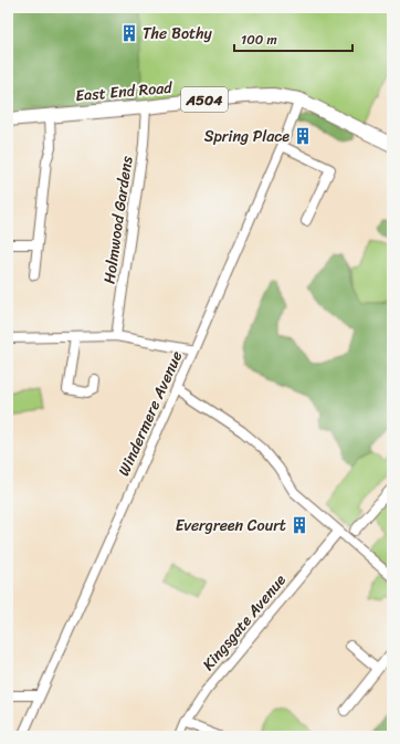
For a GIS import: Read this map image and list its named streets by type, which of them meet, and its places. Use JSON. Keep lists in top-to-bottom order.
{
  "streets": {
    "main road": ["East End Road", "A504"],
    "street": ["Holmwood Gardens", "Windermere Avenue", "Kingsgate Avenue"]
  },
  "crossings": [
    ["East End Road", "Holmwood Gardens"],
    ["East End Road", "Windermere Avenue"]
  ],
  "places": {
    "building": ["The Bothy", "Spring Place", "Evergreen Court"]
  },
  "scale_bar": "100 m"
}
